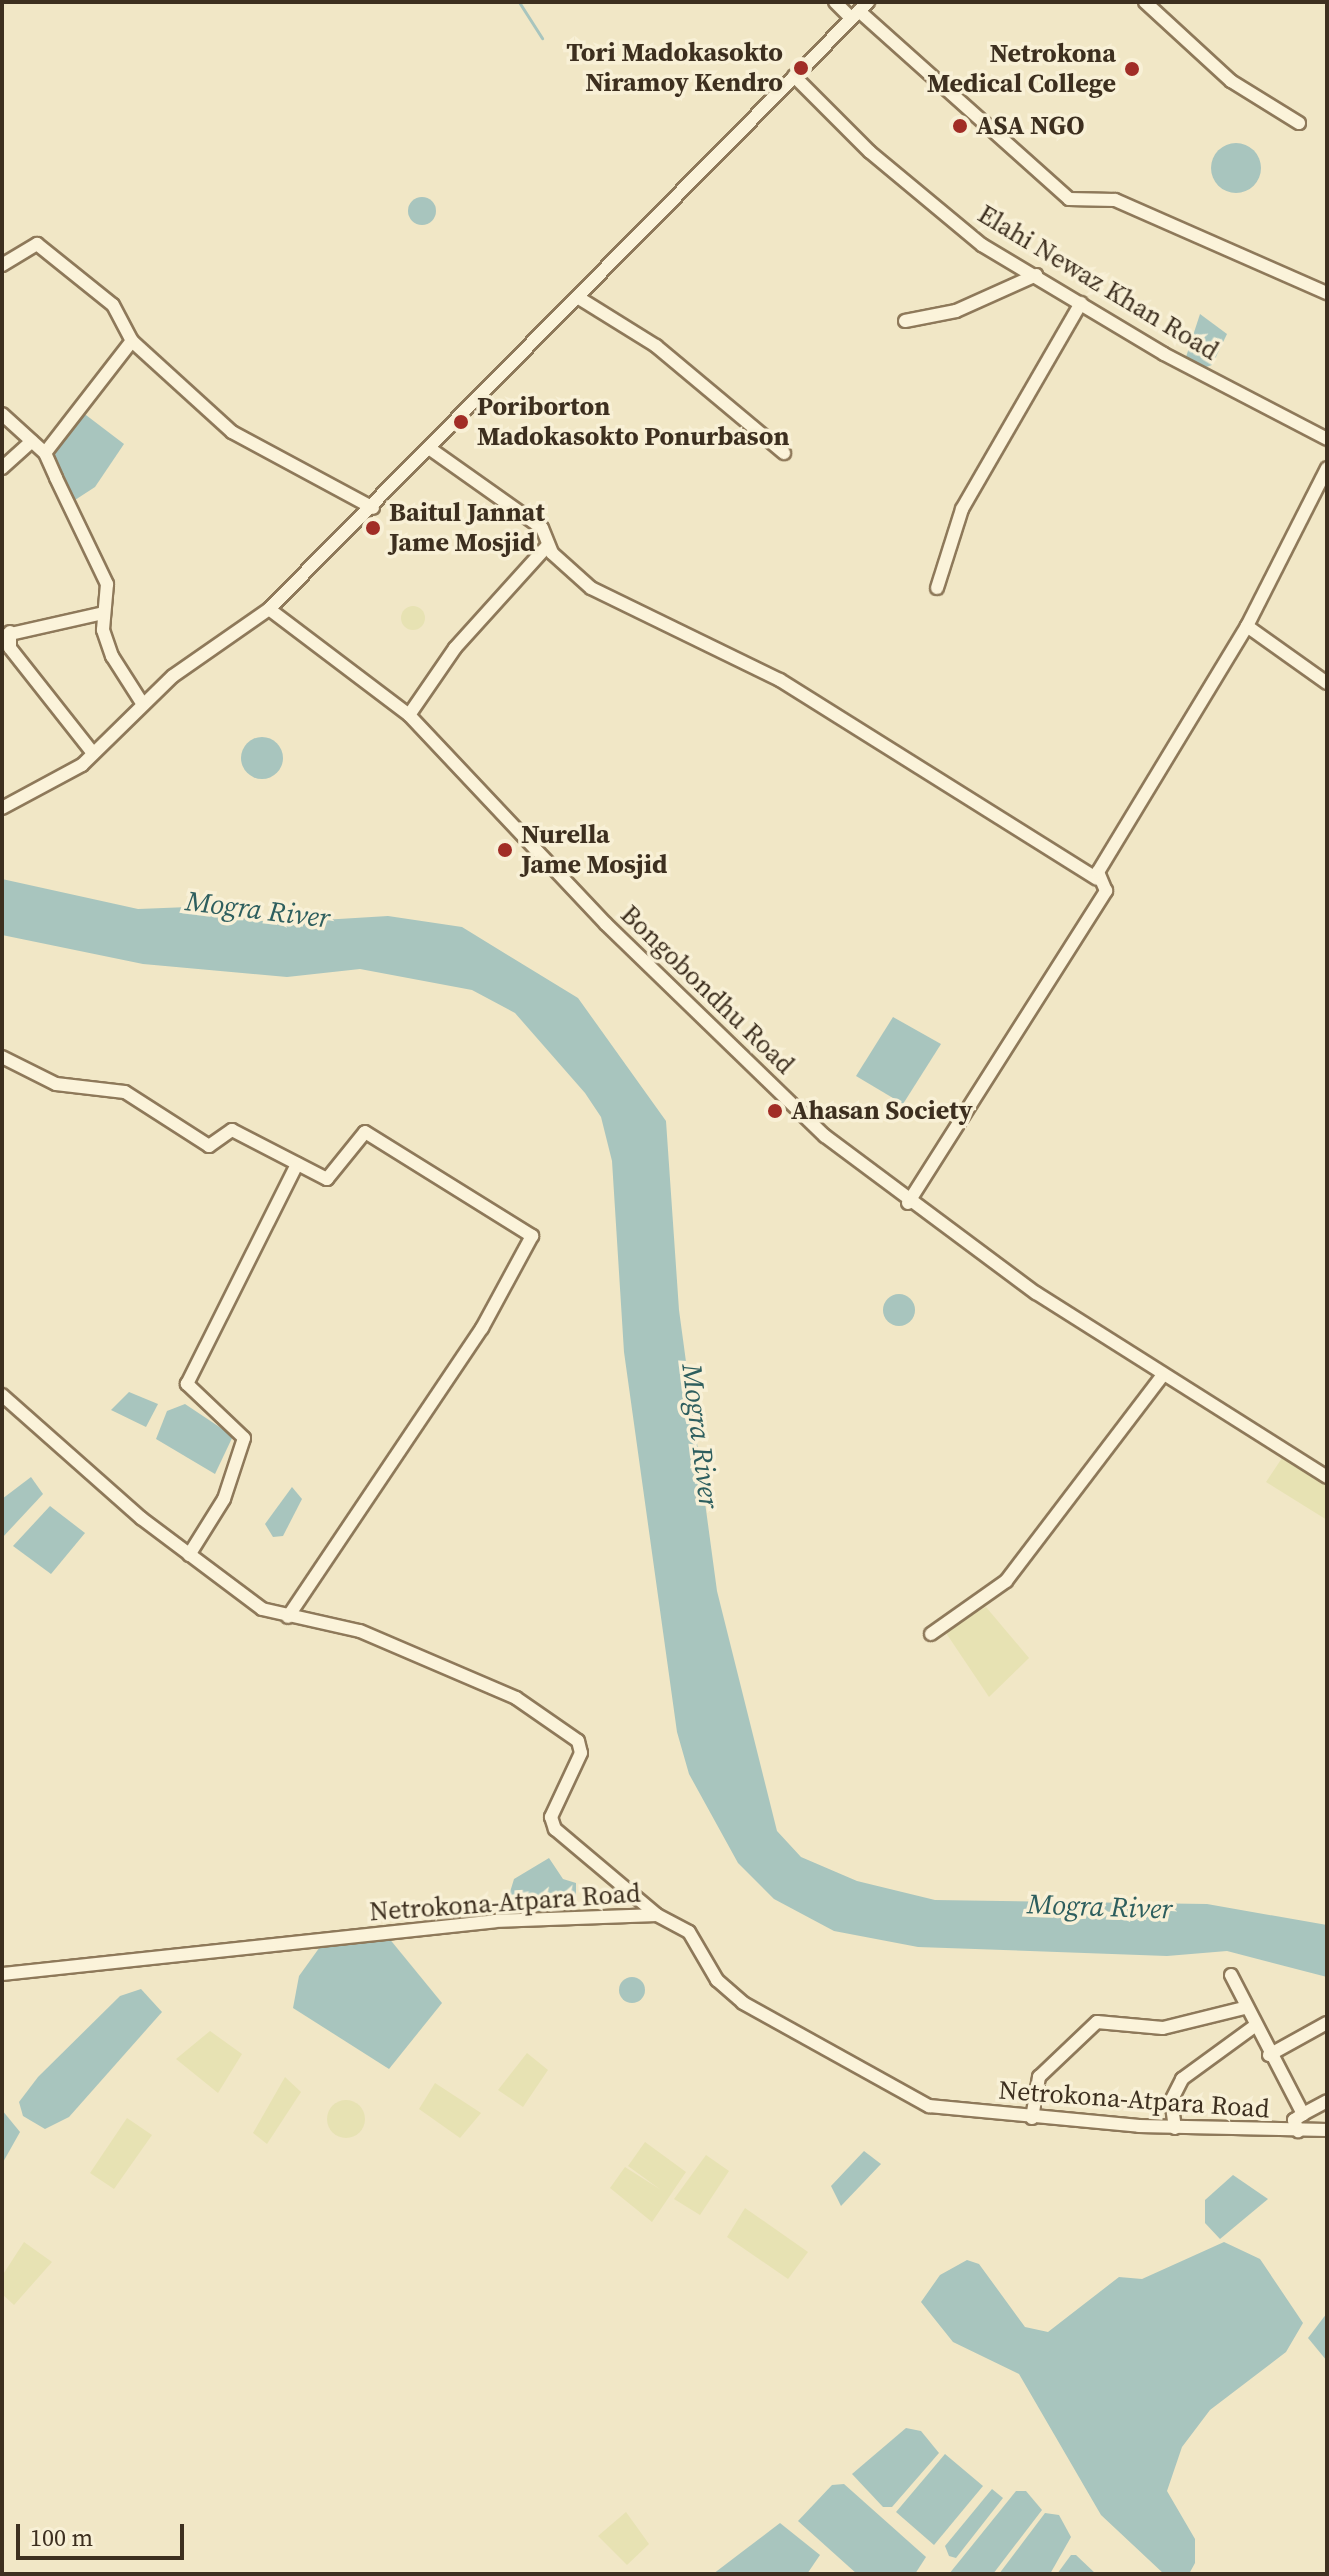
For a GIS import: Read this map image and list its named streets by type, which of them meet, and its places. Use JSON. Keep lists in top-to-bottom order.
{
  "streets": {
    "street": ["Elahi Newaz Khan Road", "Bongobondhu Road", "Netrokona-Atpara Road"]
  },
  "water": ["Mogra River"],
  "places": [
    "Tori Madokasokto Niramoy Kendro",
    "Netrokona Medical College",
    "ASA NGO",
    "Poriborton Madokasokto Ponurbason",
    "Baitul Jannat Jame Mosjid",
    "Nurella Jame Mosjid",
    "Ahasan Society"
  ],
  "scale_bar": "100 m"
}
